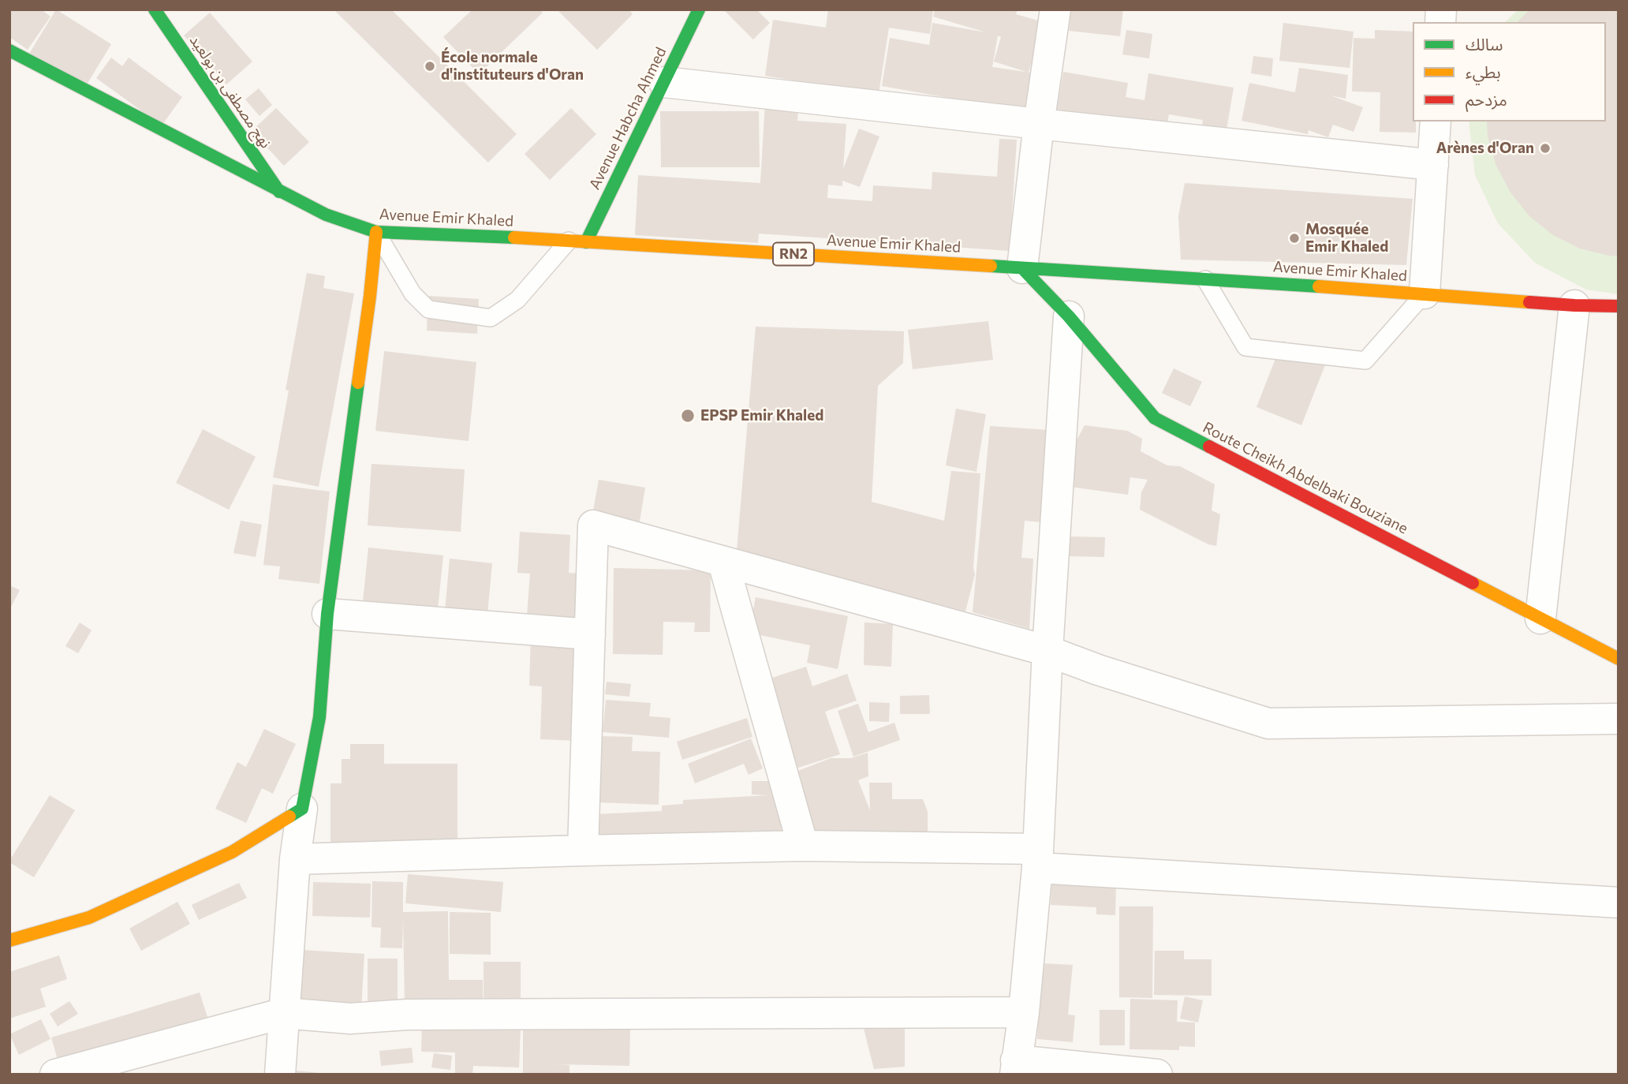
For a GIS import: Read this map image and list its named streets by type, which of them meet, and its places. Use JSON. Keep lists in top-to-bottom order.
{
  "streets": {
    "street": [
      "نهج مصطفى بن بولعيد",
      "Avenue Habcha Ahmed",
      "Avenue Emir Khaled",
      "RN2",
      "Route Cheikh Abdelbaki Bouziane"
    ]
  },
  "crossings": [
    ["نهج مصطفى بن بولعيد", "Avenue Emir Khaled"],
    ["Avenue Habcha Ahmed", "Avenue Emir Khaled"],
    ["Avenue Emir Khaled", "Route Cheikh Abdelbaki Bouziane"]
  ],
  "places": [
    "École normale d'instituteurs d'Oran",
    "Arènes d'Oran",
    "Mosquée Emir Khaled",
    "EPSP Emir Khaled"
  ],
  "legend": ["سالك", "بطيء", "مزدحم"]
}
